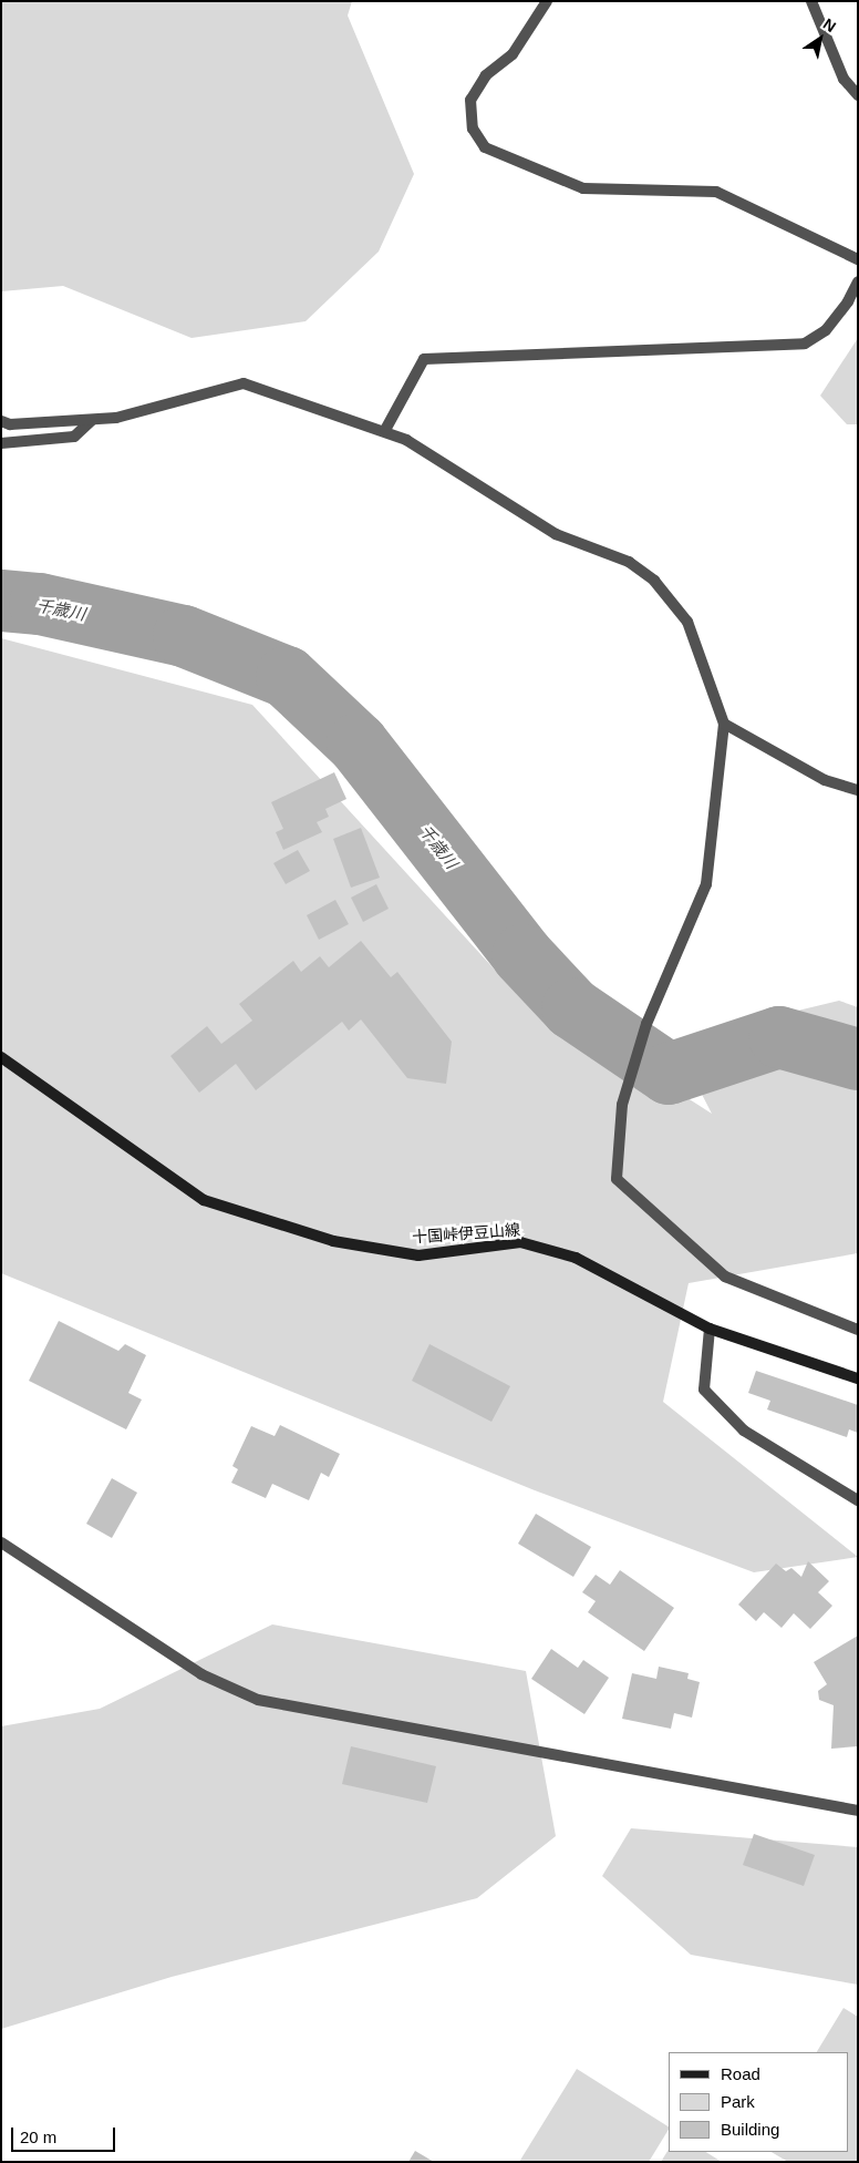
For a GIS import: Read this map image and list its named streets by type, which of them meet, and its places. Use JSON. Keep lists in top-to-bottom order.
{
  "streets": {
    "main road": ["十国峠伊豆山線"]
  },
  "water": ["千歳川"],
  "legend": ["Road", "Park", "Building"],
  "scale_bar": "20 m",
  "north": "top right"
}
